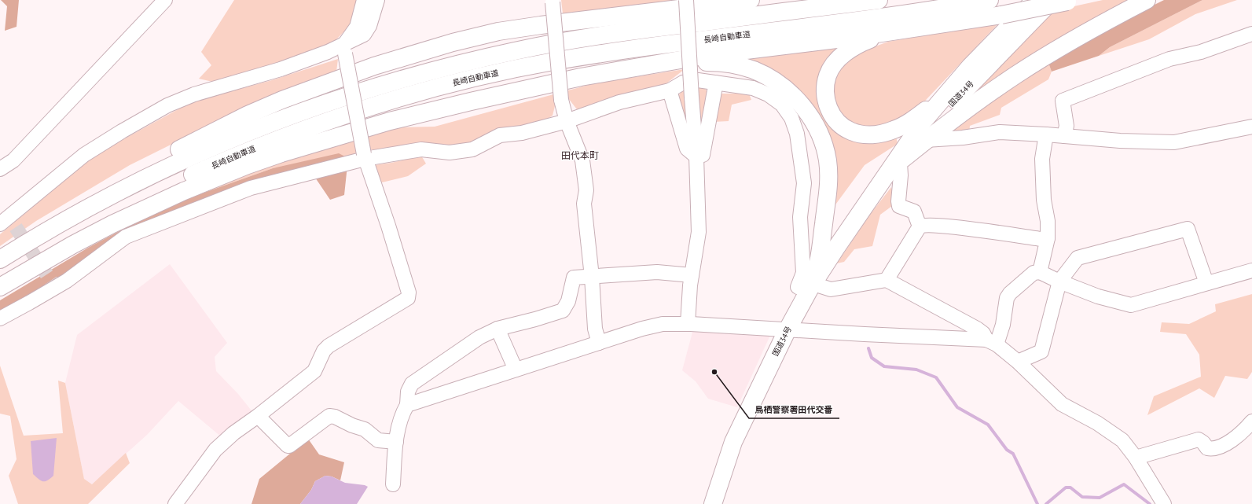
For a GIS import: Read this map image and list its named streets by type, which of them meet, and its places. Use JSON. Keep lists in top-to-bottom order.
{
  "streets": {
    "highway": ["長崎自動車道", "国道34号"]
  },
  "districts": ["田代本町"],
  "places": ["鳥栖警察署田代交番"]
}
